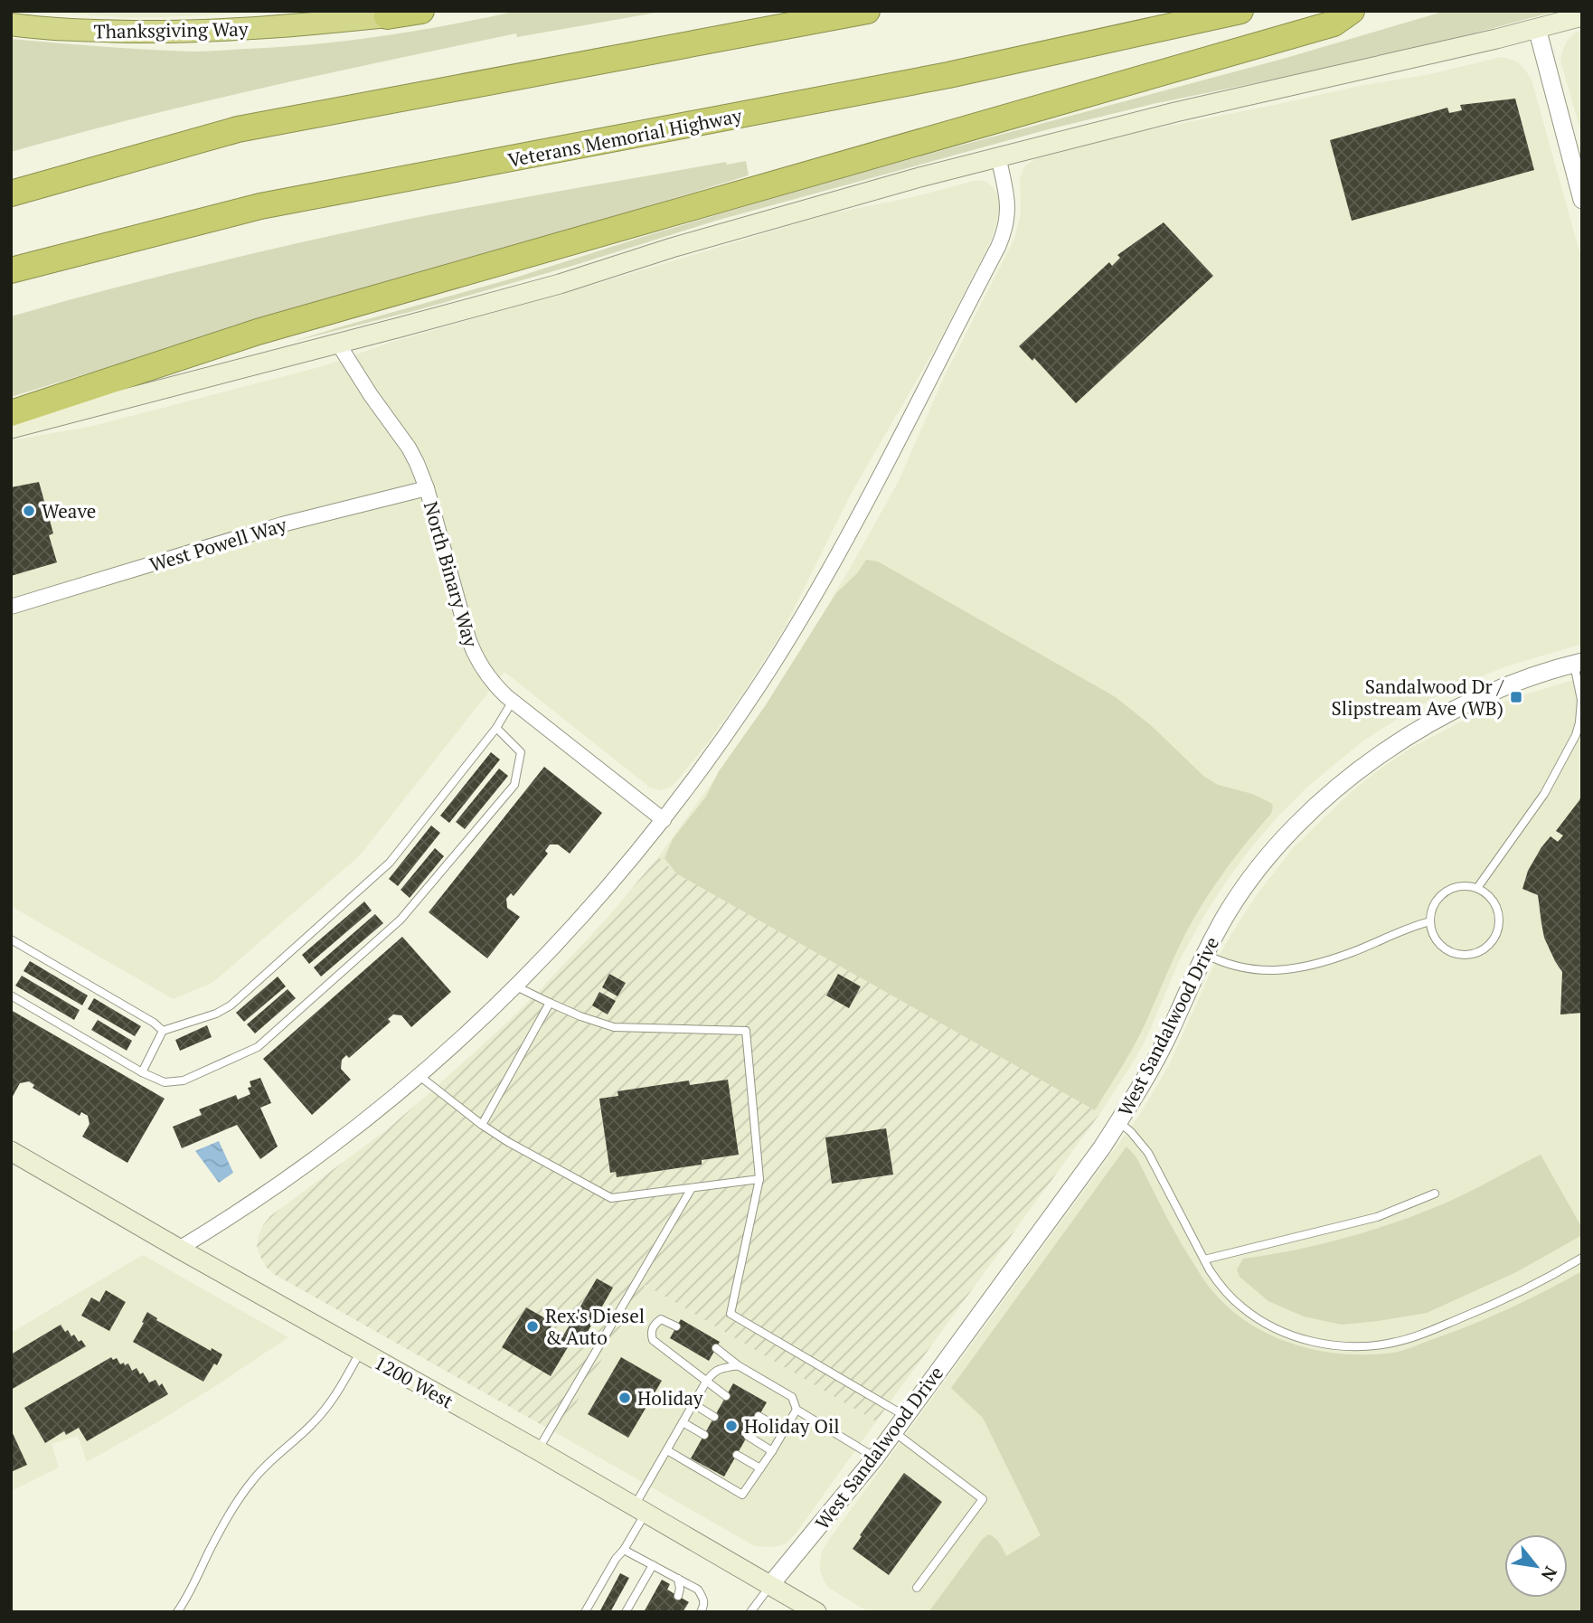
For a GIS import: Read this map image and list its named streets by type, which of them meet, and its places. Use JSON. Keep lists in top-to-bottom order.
{
  "streets": {
    "highway": ["Thanksgiving Way", "Veterans Memorial Highway"],
    "main road": ["1200 West"],
    "street": ["West Powell Way", "North Binary Way", "West Sandalwood Drive"]
  },
  "crossings": [
    ["West Powell Way", "North Binary Way"],
    ["West Sandalwood Drive", "1200 West"]
  ],
  "places": {
    "other": [
      "Weave",
      "Rex's Diesel & Auto",
      "Holiday",
      "Holiday Oil"
    ],
    "transit": ["Sandalwood Dr / Slipstream Ave (WB)"]
  },
  "north": "bottom right"
}
